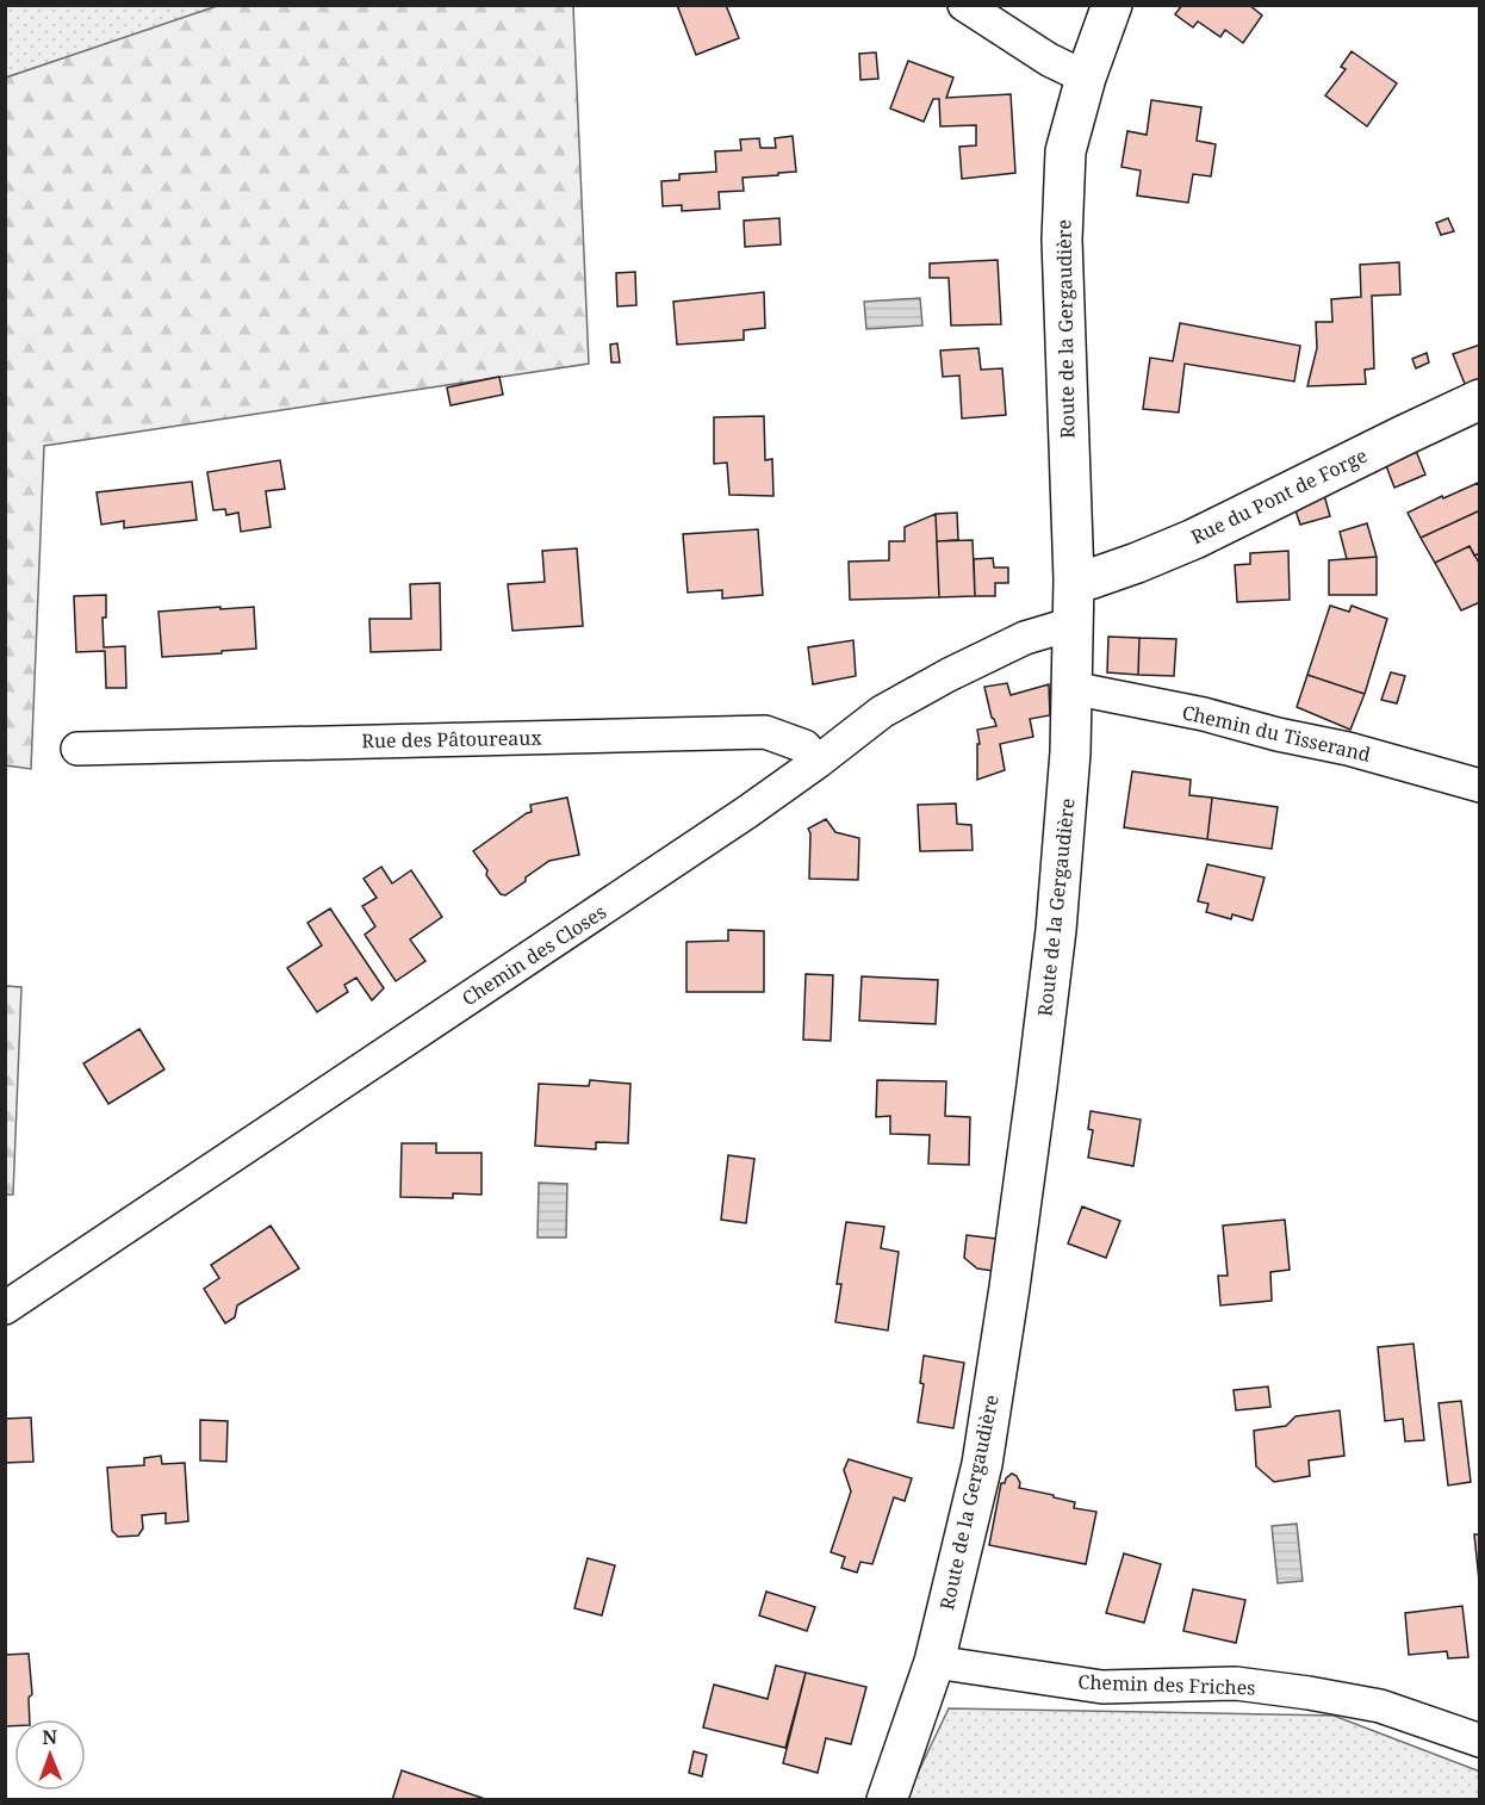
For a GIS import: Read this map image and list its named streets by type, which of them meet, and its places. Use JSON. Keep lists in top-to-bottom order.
{
  "streets": {
    "street": [
      "Route de la Gergaudière",
      "Rue du Pont de Forge",
      "Chemin du Tisserand",
      "Rue des Pâtoureaux",
      "Chemin des Closes",
      "Chemin des Friches"
    ]
  },
  "crossings": [
    ["Route de la Gergaudière", "Rue du Pont de Forge"],
    ["Route de la Gergaudière", "Chemin du Tisserand"],
    ["Route de la Gergaudière", "Chemin des Closes"],
    ["Route de la Gergaudière", "Chemin des Friches"],
    ["Rue des Pâtoureaux", "Chemin des Closes"]
  ],
  "north": "top"
}
